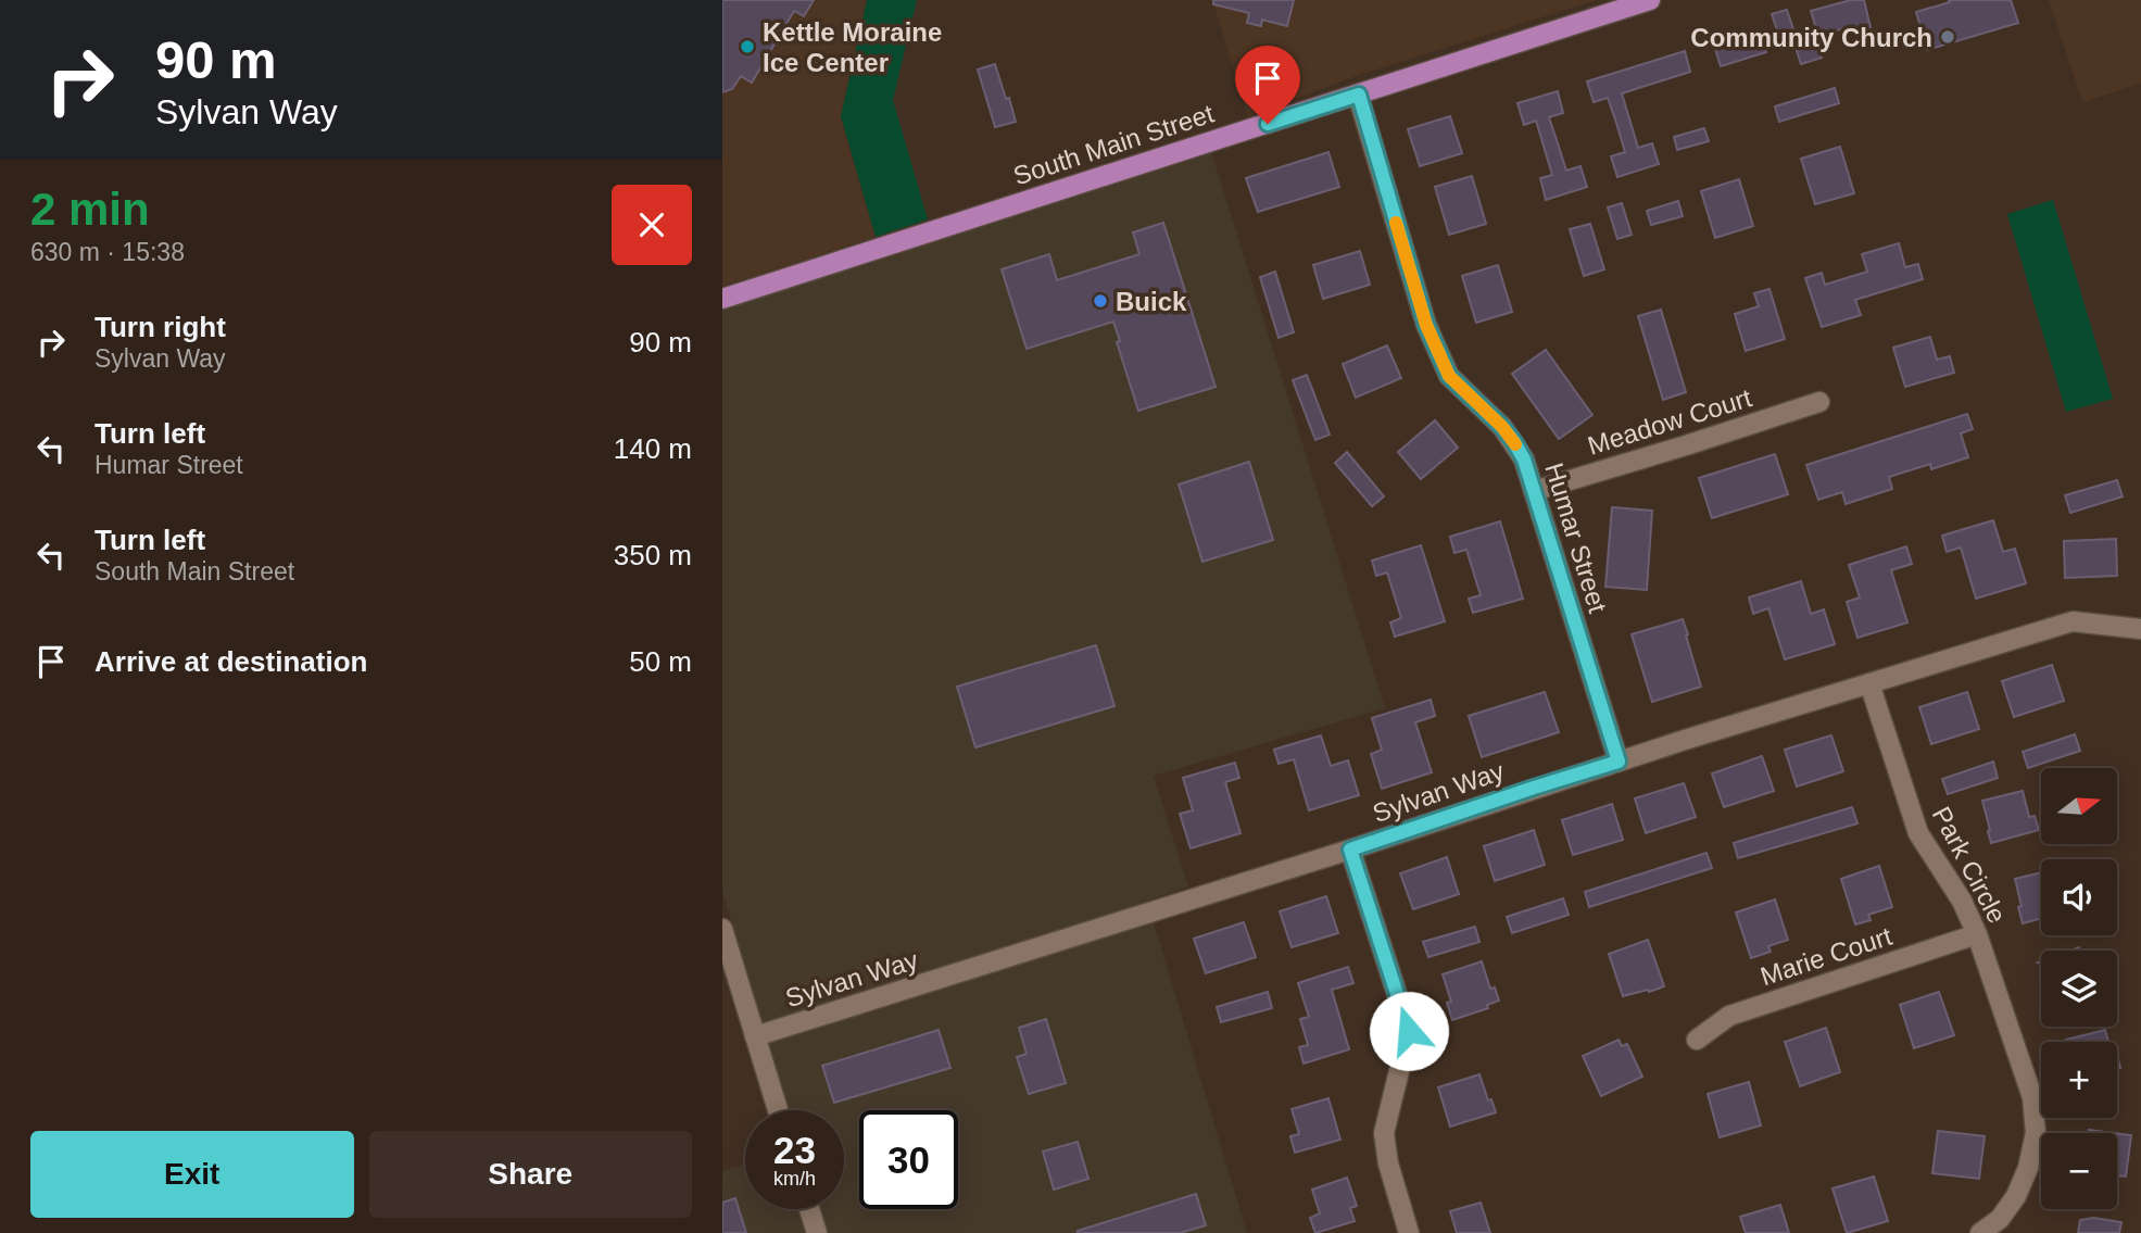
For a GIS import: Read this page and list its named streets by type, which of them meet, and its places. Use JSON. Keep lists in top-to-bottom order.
{
  "streets": {
    "main road": ["South Main Street"],
    "street": [
      "Meadow Court",
      "Humar Street",
      "Sylvan Way",
      "Park Circle",
      "Marie Court"
    ]
  },
  "crossings": [
    ["South Main Street", "Humar Street"],
    ["Meadow Court", "Humar Street"],
    ["Humar Street", "Sylvan Way"],
    ["Sylvan Way", "Park Circle"],
    ["Park Circle", "Marie Court"]
  ],
  "places": ["Community Church", "Kettle Moraine Ice Center", "Buick"],
  "north": "right",
  "page": {
    "turn": ["90 m", "Sylvan Way"],
    "heading": ["2 min", "630 m · 15:38"],
    "list": [
      {
        "name": "Turn right",
        "note": "Sylvan Way",
        "value": "90 m"
      },
      {
        "name": "Turn left",
        "note": "Humar Street",
        "value": "140 m"
      },
      {
        "name": "Turn left",
        "note": "South Main Street",
        "value": "350 m"
      },
      {
        "name": "Arrive at destination",
        "value": "50 m"
      }
    ],
    "map_buttons": ["+", "−"],
    "speed": "23 km/h",
    "limit": "30",
    "buttons": ["Exit", "Share"]
  }
}
